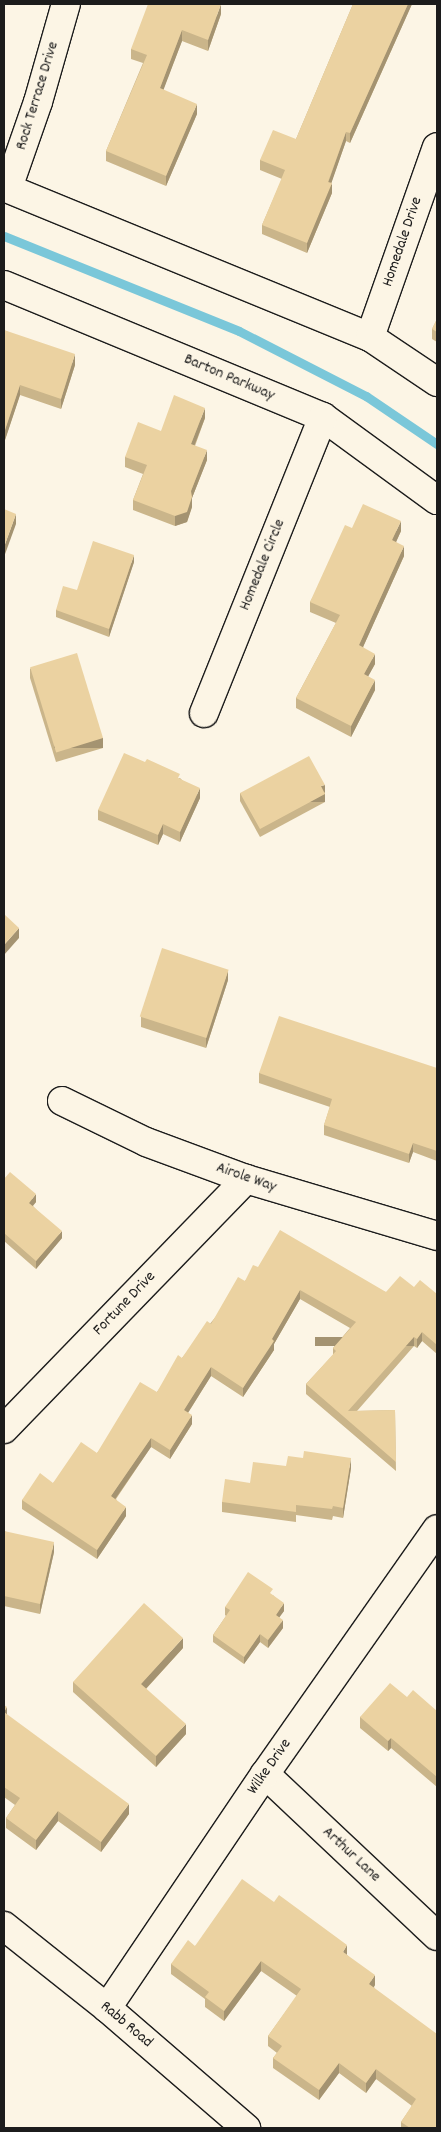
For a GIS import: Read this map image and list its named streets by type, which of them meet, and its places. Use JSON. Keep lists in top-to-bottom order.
{
  "streets": {
    "street": [
      "Rock Terrace Drive",
      "Homedale Drive",
      "Barton Parkway",
      "Homedale Circle",
      "Airole Way",
      "Fortune Drive",
      "Wilke Drive",
      "Arthur Lane",
      "Rabb Road"
    ]
  },
  "crossings": [
    ["Barton Parkway", "Homedale Circle"],
    ["Airole Way", "Fortune Drive"],
    ["Wilke Drive", "Arthur Lane"],
    ["Wilke Drive", "Rabb Road"]
  ]
}
